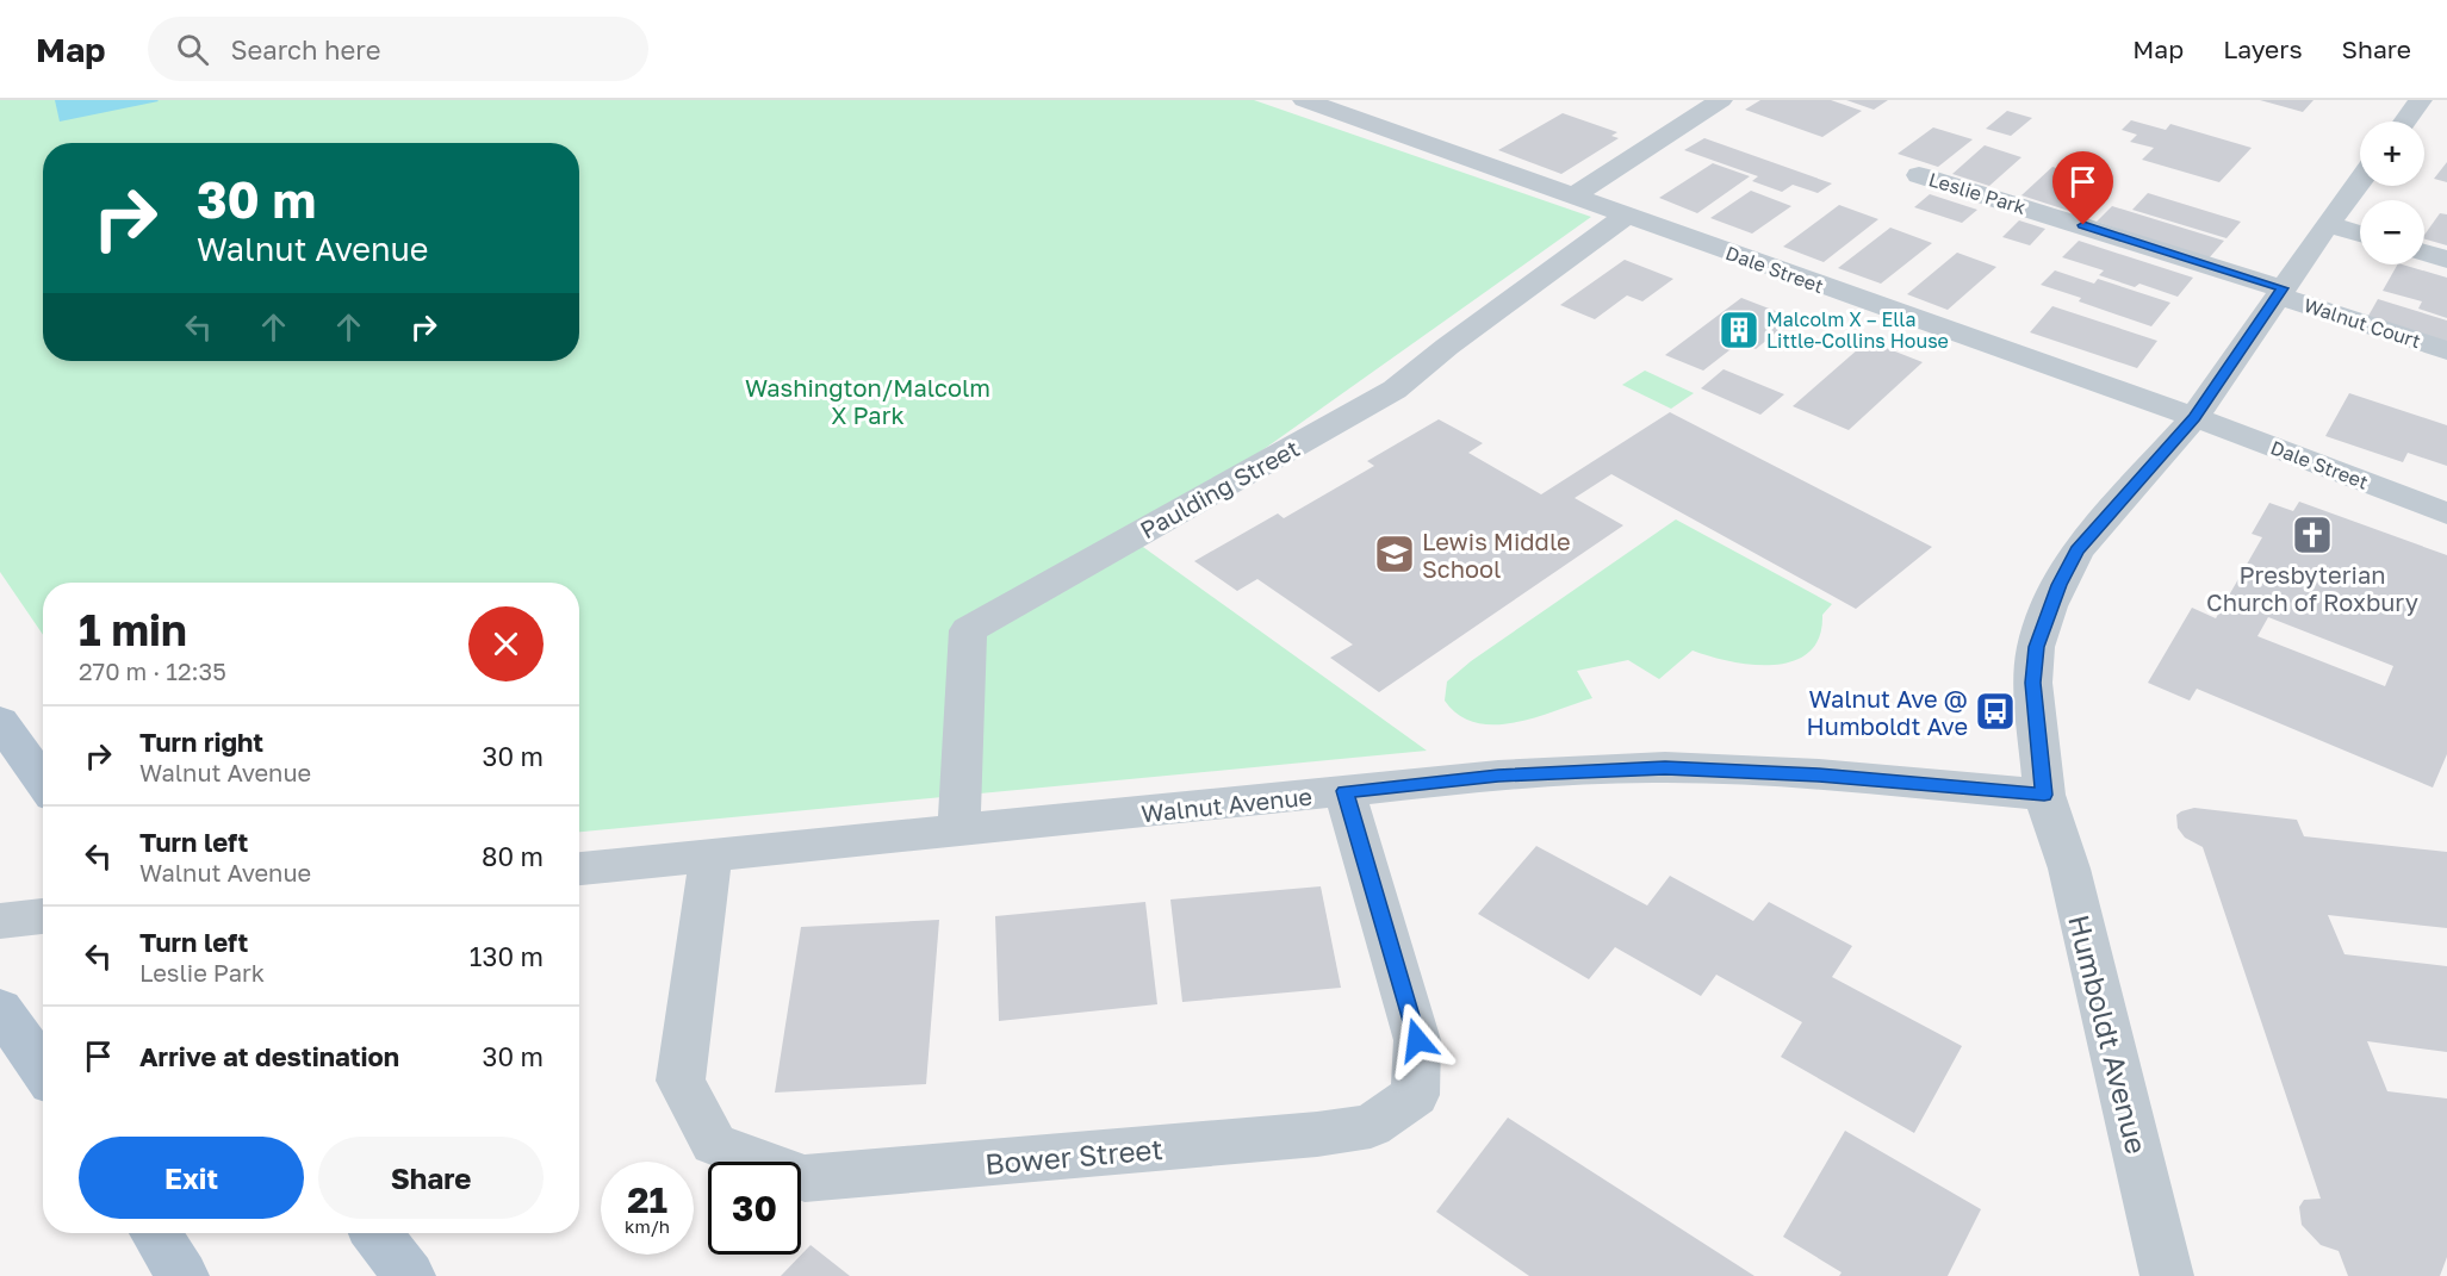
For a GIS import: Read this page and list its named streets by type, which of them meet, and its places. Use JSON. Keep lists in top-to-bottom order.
{
  "streets": {
    "street": [
      "Leslie Park",
      "Dale Street",
      "Walnut Court",
      "Paulding Street",
      "Walnut Avenue",
      "Humboldt Avenue",
      "Bower Street"
    ]
  },
  "crossings": [
    ["Leslie Park", "Walnut Court"],
    ["Dale Street", "Paulding Street"],
    ["Paulding Street", "Walnut Avenue"],
    ["Walnut Avenue", "Humboldt Avenue"],
    ["Walnut Avenue", "Bower Street"]
  ],
  "parks": ["Washington/Malcolm X Park"],
  "places": {
    "building": ["Malcolm X – Ella Little-Collins House"],
    "church": ["Presbyterian Church of Roxbury"],
    "school or university": ["Lewis Middle School"],
    "bus stop": ["Walnut Ave @ Humboldt Ave"]
  },
  "page": {
    "header": "Map",
    "search": "Search here",
    "nav": ["Map", "Layers", "Share"],
    "map_buttons": ["+", "−"],
    "turn": ["30 m", "Walnut Avenue"],
    "heading": ["1 min", "270 m · 12:35"],
    "list": [
      {
        "name": "Turn right",
        "note": "Walnut Avenue",
        "value": "30 m"
      },
      {
        "name": "Turn left",
        "note": "Walnut Avenue",
        "value": "80 m"
      },
      {
        "name": "Turn left",
        "note": "Leslie Park",
        "value": "130 m"
      },
      {
        "name": "Arrive at destination",
        "value": "30 m"
      }
    ],
    "buttons": ["Exit", "Share"],
    "speed": "21 km/h",
    "limit": "30"
  }
}
